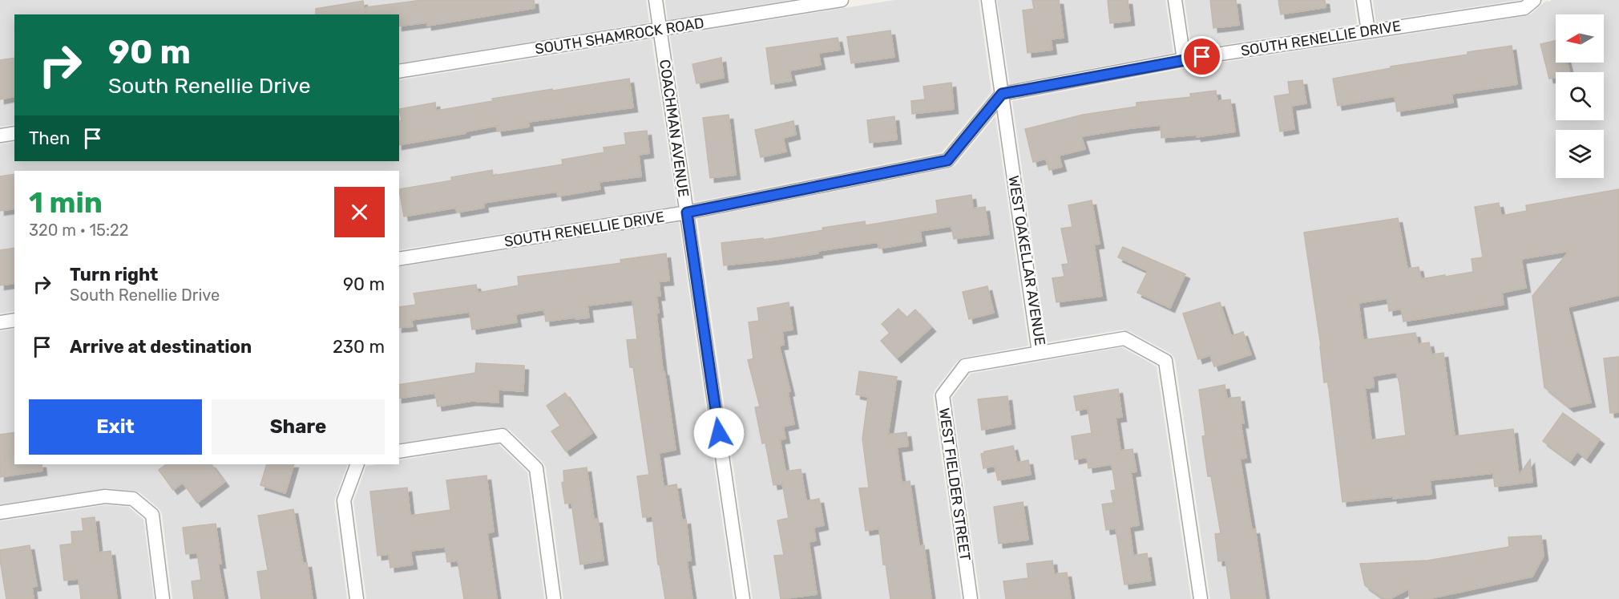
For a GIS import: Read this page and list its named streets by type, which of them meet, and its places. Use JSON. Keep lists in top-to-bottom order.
{
  "streets": {
    "street": [
      "SOUTH SHAMROCK ROAD",
      "SOUTH RENELLIE DRIVE",
      "COACHMAN AVENUE",
      "WEST OAKELLAR AVENUE",
      "WEST FIELDER STREET"
    ]
  },
  "crossings": [
    ["SOUTH SHAMROCK ROAD", "COACHMAN AVENUE"],
    ["SOUTH RENELLIE DRIVE", "COACHMAN AVENUE"],
    ["SOUTH RENELLIE DRIVE", "WEST OAKELLAR AVENUE"],
    ["WEST OAKELLAR AVENUE", "WEST FIELDER STREET"]
  ],
  "north": "left",
  "page": {
    "turn": ["90 m", "South Renellie Drive"],
    "then": "Then",
    "heading": ["1 min", "320 m · 15:22"],
    "list": [
      {
        "name": "Turn right",
        "note": "South Renellie Drive",
        "value": "90 m"
      },
      {
        "name": "Arrive at destination",
        "value": "230 m"
      }
    ],
    "buttons": ["Exit", "Share"]
  }
}
